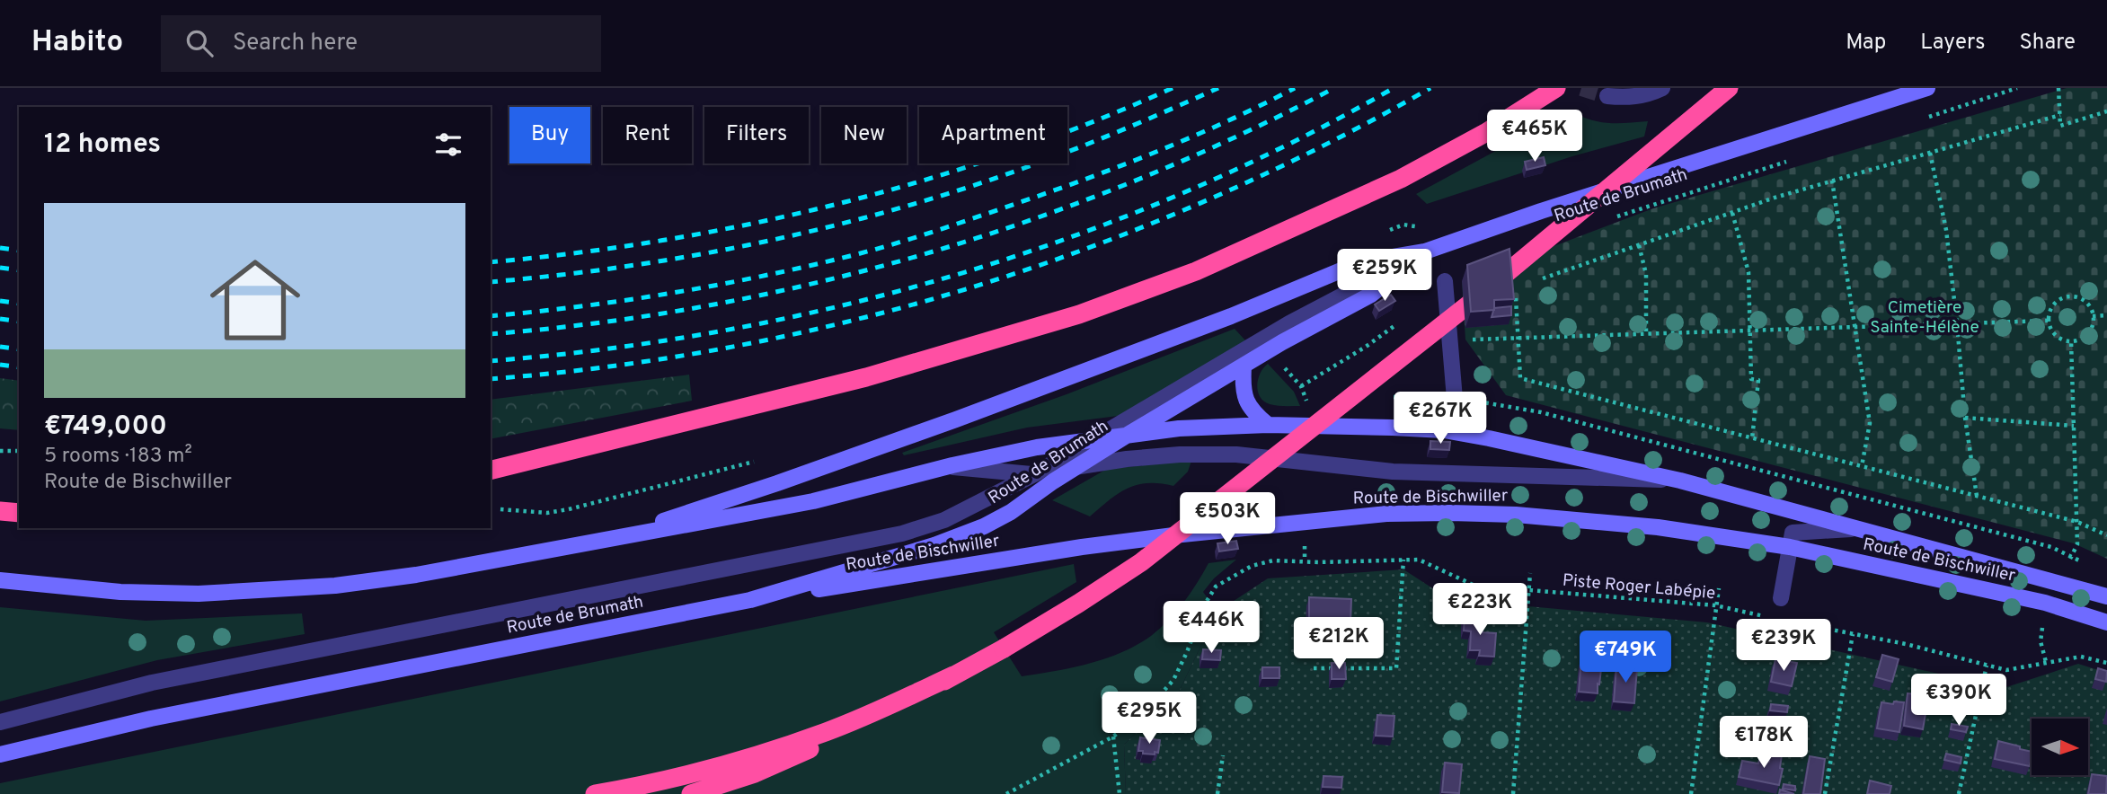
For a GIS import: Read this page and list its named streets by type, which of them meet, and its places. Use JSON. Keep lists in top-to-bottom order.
{
  "streets": {
    "main road": ["Route de Brumath", "Route de Bischwiller"],
    "path": ["Piste Roger Labépie"]
  },
  "crossings": [
    ["Route de Brumath", "Route de Bischwiller"]
  ],
  "parks": ["Cimetière Sainte-Hélène"],
  "north": "right",
  "page": {
    "header": "Habito",
    "search": "Search here",
    "nav": ["Map", "Layers", "Share"],
    "chip": [
      "Buy",
      "Rent",
      "Filters",
      "New",
      "Apartment"
    ],
    "heading": "12 homes",
    "price": [
      "€465K",
      "€259K",
      "€267K",
      "€503K",
      "€223K",
      "€446K",
      "€212K",
      "€239K",
      "€749K",
      "€390K",
      "€295K",
      "€178K"
    ],
    "list": [
      {
        "name": "€749,000",
        "note": "5 rooms · 183 m² · Route de Bischwiller"
      }
    ]
  }
}
